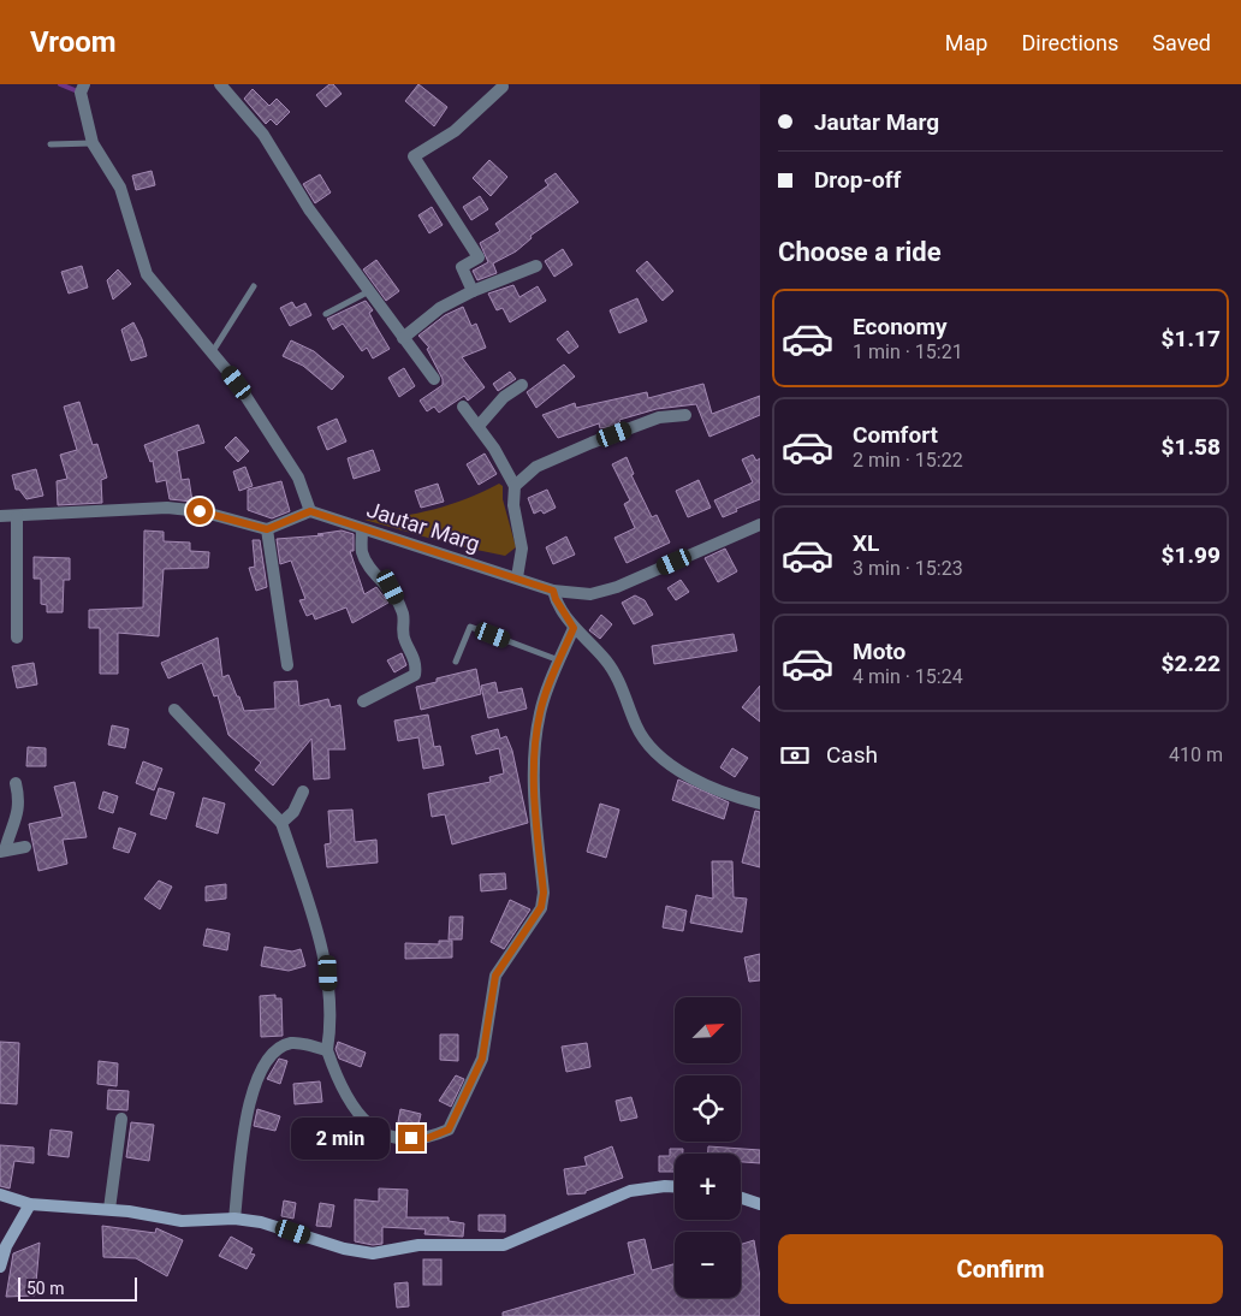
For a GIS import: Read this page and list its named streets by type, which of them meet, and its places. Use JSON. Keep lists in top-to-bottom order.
{
  "streets": {
    "street": ["Jautar Marg"]
  },
  "scale_bar": "50 m",
  "north": "top right",
  "page": {
    "header": "Vroom",
    "nav": ["Map", "Directions", "Saved"],
    "banner": ["Jautar Marg", "Drop-off"],
    "heading": "Choose a ride",
    "list": [
      {
        "name": "Economy",
        "note": "1 min · 15:21",
        "value": "$1.17"
      },
      {
        "name": "Comfort",
        "note": "2 min · 15:22",
        "value": "$1.58"
      },
      {
        "name": "XL",
        "note": "3 min · 15:23",
        "value": "$1.99"
      },
      {
        "name": "Moto",
        "note": "4 min · 15:24",
        "value": "$2.22"
      }
    ],
    "pay": ["Cash", "410 m"],
    "map_buttons": ["+", "−"],
    "bubble": "2 min",
    "buttons": "Confirm",
    "scale": "50 m"
  }
}
